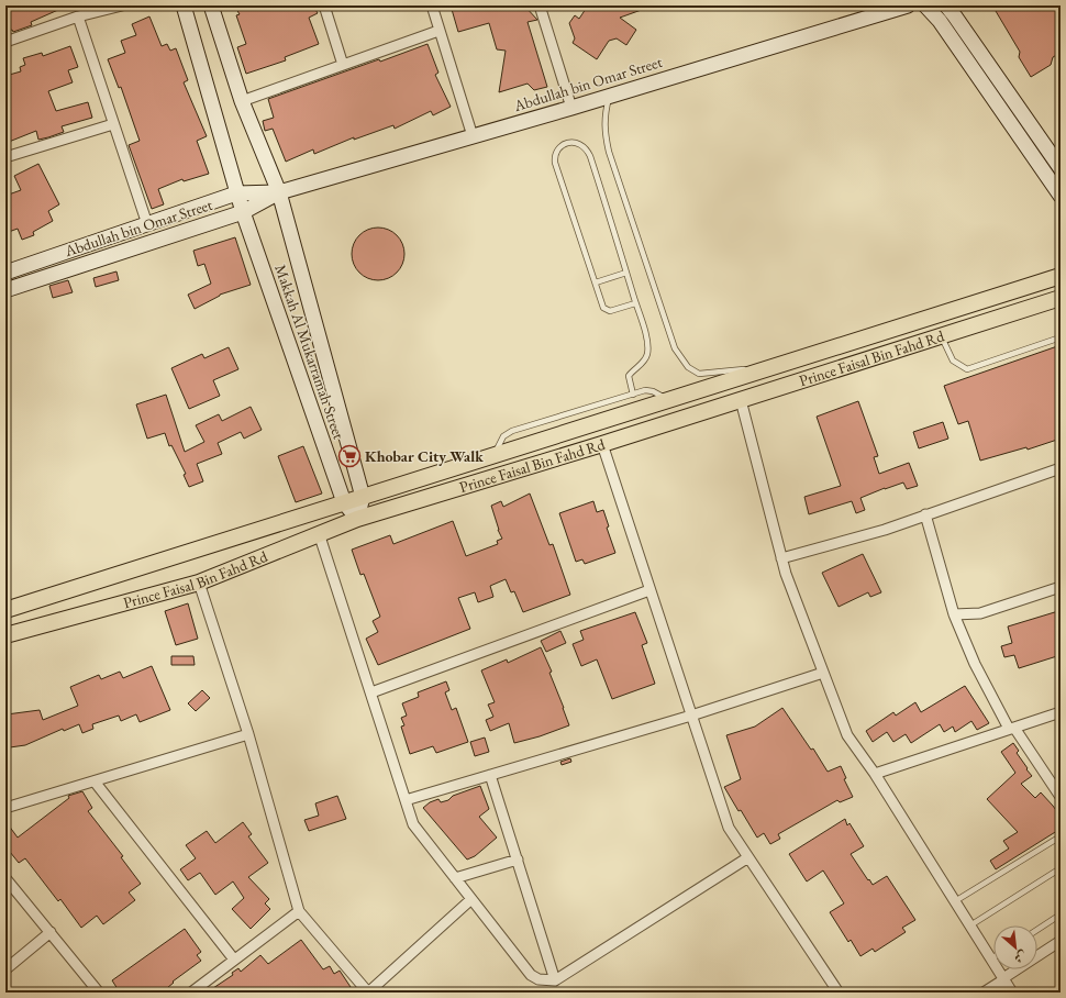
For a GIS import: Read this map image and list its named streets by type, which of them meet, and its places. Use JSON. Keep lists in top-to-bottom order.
{
  "streets": {
    "main road": ["Prince Faisal Bin Fahd Rd"],
    "street": ["Abdullah bin Omar Street", "Makkah Al Mukarramah Street"]
  },
  "crossings": [
    ["Abdullah bin Omar Street", "Makkah Al Mukarramah Street"],
    ["Makkah Al Mukarramah Street", "Prince Faisal Bin Fahd Rd"]
  ],
  "places": {
    "supermarket": ["Khobar City Walk"]
  },
  "north": "bottom right"
}
